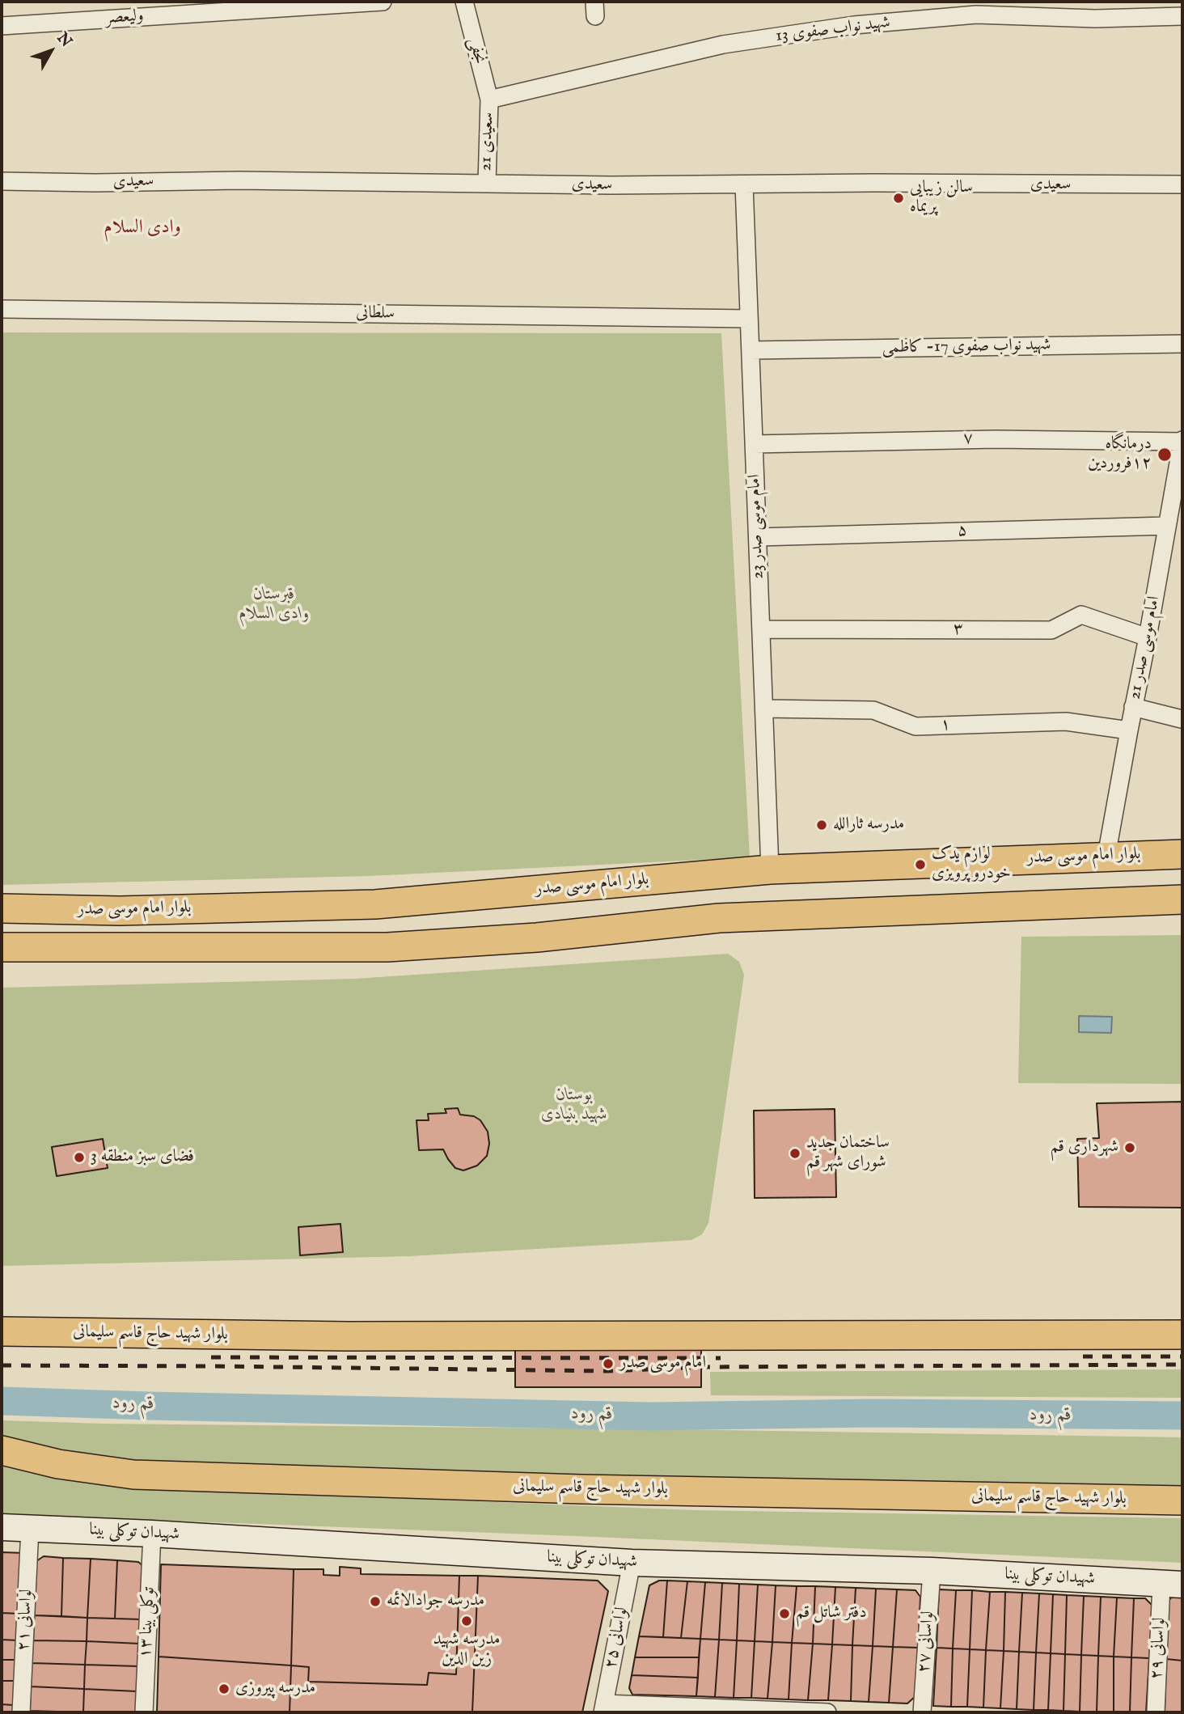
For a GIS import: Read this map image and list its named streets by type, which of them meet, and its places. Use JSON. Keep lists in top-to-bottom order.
{
  "streets": {
    "main road": ["بلوار امام موسی صدر", "بلوار شهید حاج قاسم سلیمانی", "شهیدان توکلی بینا"],
    "street": [
      "ولیعصر",
      "شهید نواب صفوی 13",
      "نجفی",
      "سعیدی 21",
      "سعیدی",
      "سلطانی",
      "شهید نواب صفوی 17- کاظمی",
      "۷",
      "امام موسی صدر 23",
      "۵",
      "۳",
      "امام موسی صدر 21",
      "۱",
      "لواسانی ۲۱",
      "توکلی بینا ۱۳",
      "لواسانی ۲۵",
      "لواسانی ۲۷",
      "لواسانی ۲۹"
    ]
  },
  "crossings": [
    ["شهید نواب صفوی 13", "نجفی"],
    ["شهید نواب صفوی 13", "سعیدی 21"],
    ["نجفی", "سعیدی 21"],
    ["سعیدی 21", "سعیدی"],
    ["سعیدی", "امام موسی صدر 23"],
    ["سلطانی", "امام موسی صدر 23"],
    ["شهید نواب صفوی 17- کاظمی", "امام موسی صدر 23"],
    ["۷", "امام موسی صدر 23"],
    ["۷", "امام موسی صدر 21"],
    ["امام موسی صدر 23", "۵"],
    ["امام موسی صدر 23", "۳"],
    ["امام موسی صدر 23", "۱"],
    ["امام موسی صدر 23", "بلوار امام موسی صدر"],
    ["۵", "امام موسی صدر 21"],
    ["۳", "امام موسی صدر 21"],
    ["امام موسی صدر 21", "۱"],
    ["امام موسی صدر 21", "بلوار امام موسی صدر"],
    ["شهیدان توکلی بینا", "لواسانی ۲۱"],
    ["شهیدان توکلی بینا", "توکلی بینا ۱۳"],
    ["شهیدان توکلی بینا", "لواسانی ۲۵"],
    ["شهیدان توکلی بینا", "لواسانی ۲۷"],
    ["شهیدان توکلی بینا", "لواسانی ۲۹"]
  ],
  "districts": ["وادی السلام"],
  "water": ["قم رود"],
  "parks": ["قبرستان وادی السلام", "بوستان شهید بنیادی"],
  "places": [
    "سالن زیبایی پریماه",
    "درمانگاه ١٢فروردین",
    "مدرسه ثارالله",
    "لوازم یدک خودرو پرویزی",
    "شهرداری قم",
    "ساختمان جدید شورای شهر قم",
    "فضای سبز منطقه 3",
    "امام موسی صدر",
    "مدرسه جوادالائمه",
    "دفتر شاتل قم",
    "مدرسه شهید زین الدین",
    "مدرسه پیروزی"
  ],
  "north": "top right"
}
